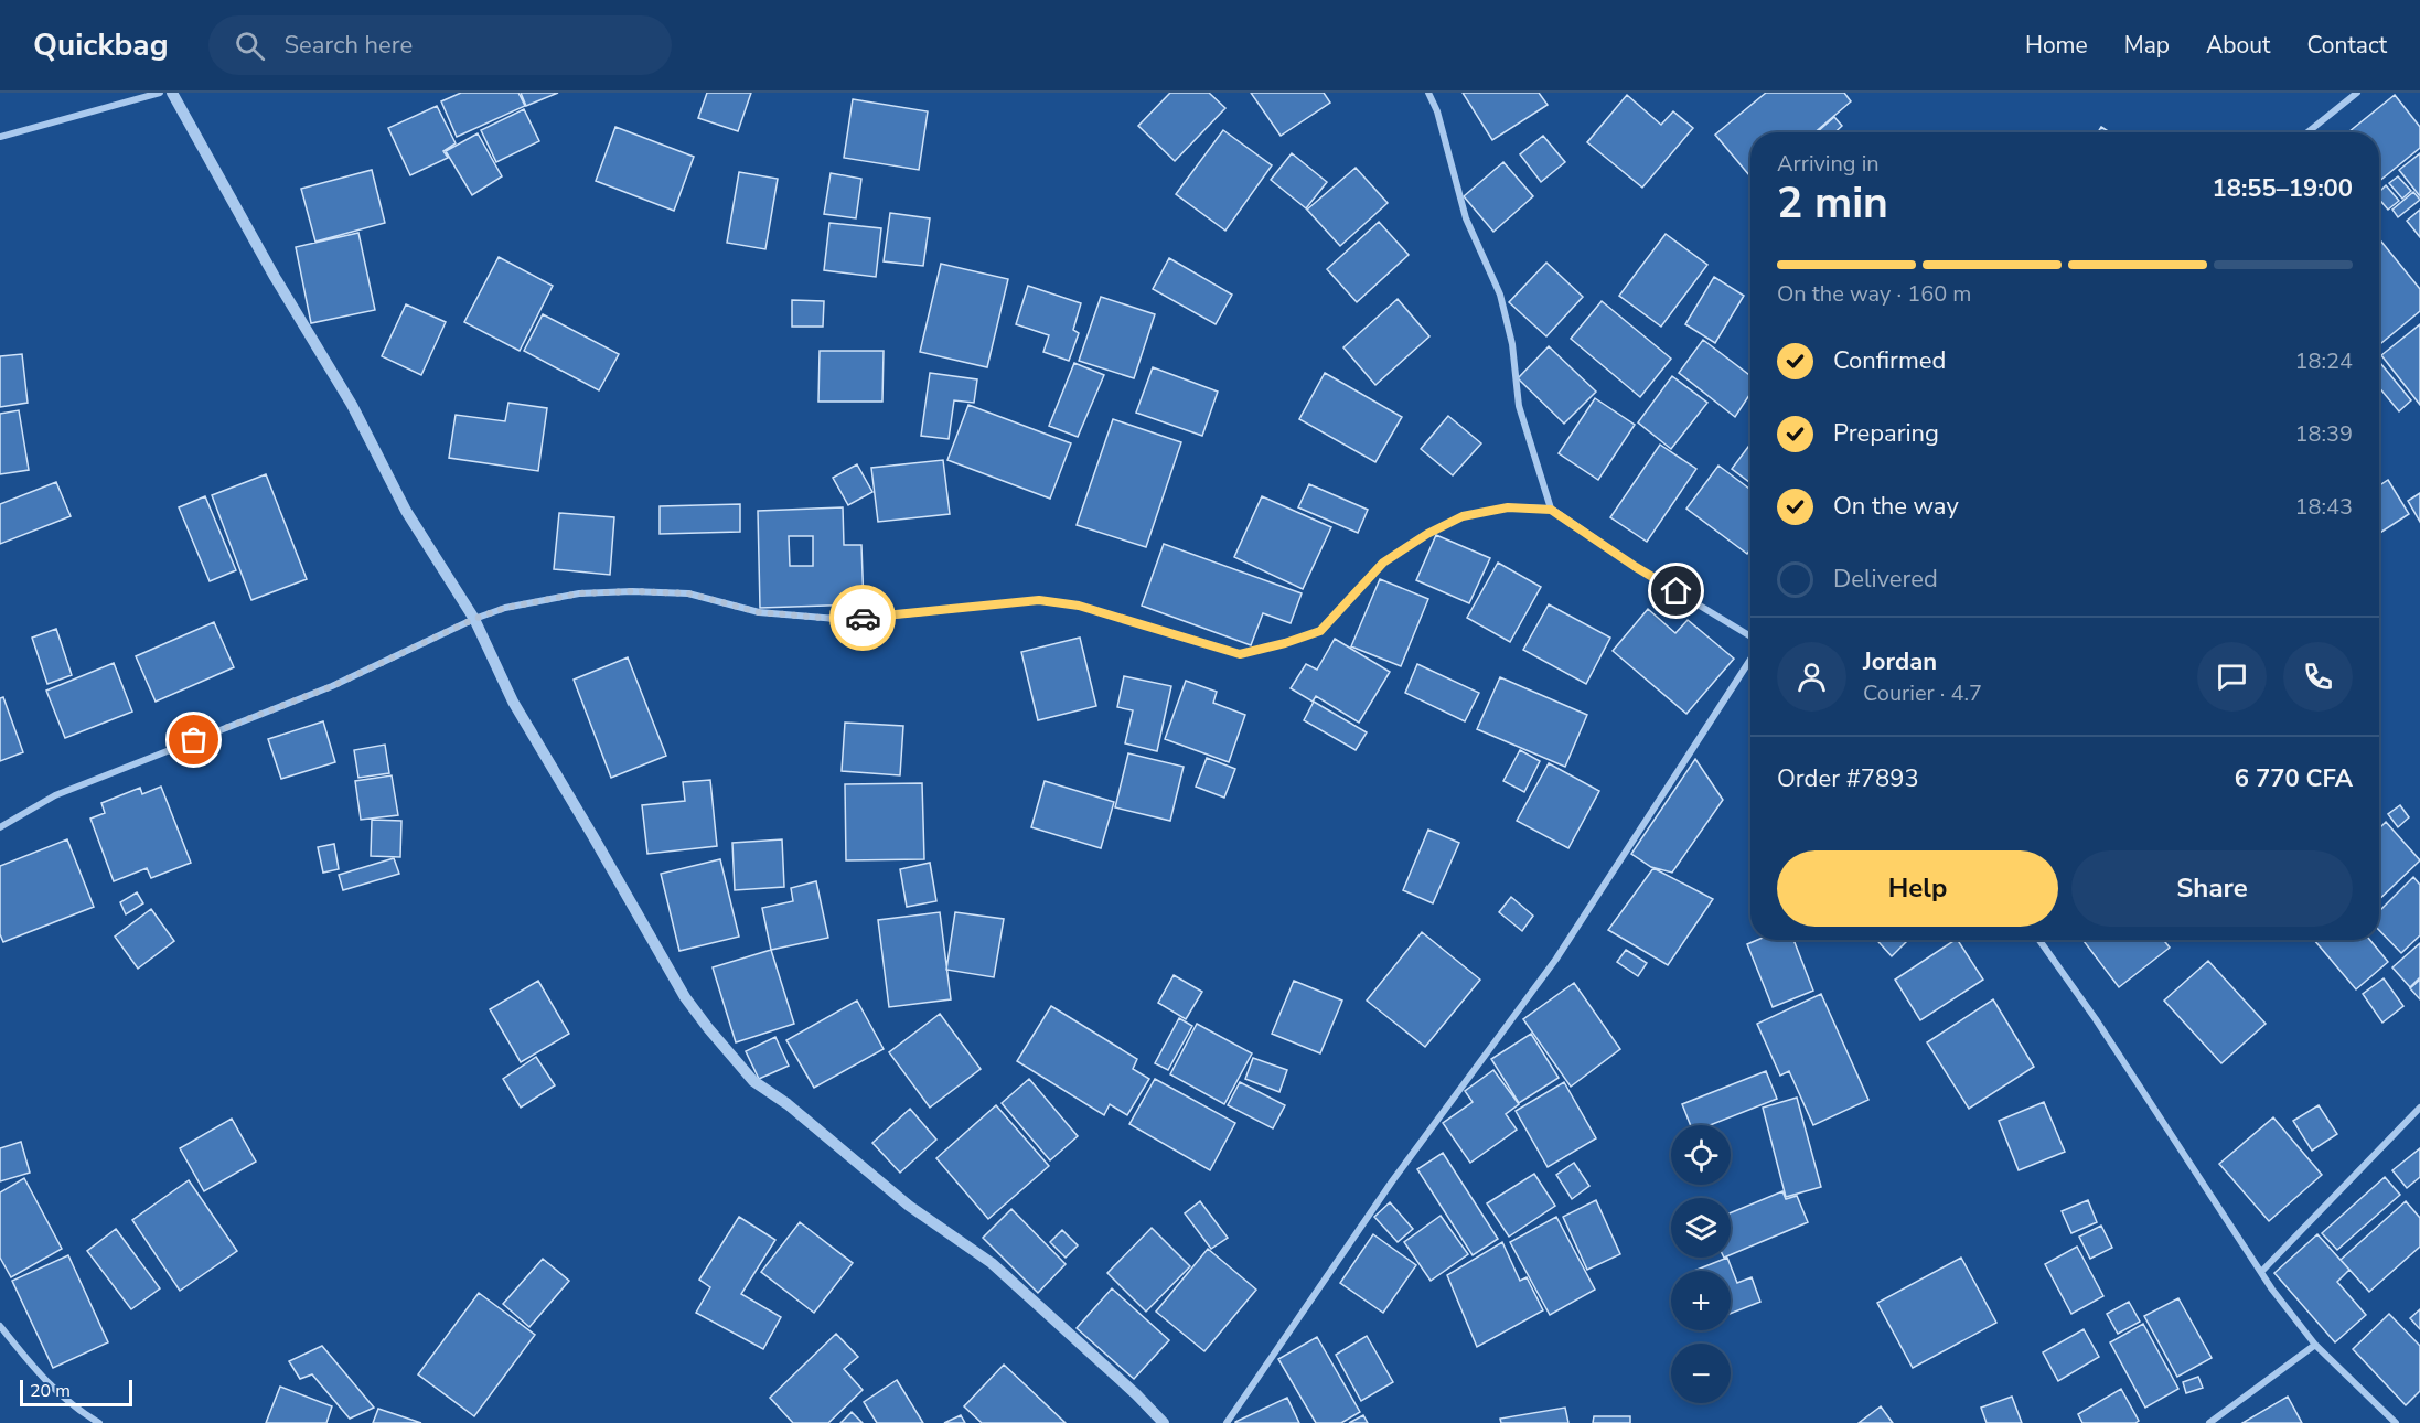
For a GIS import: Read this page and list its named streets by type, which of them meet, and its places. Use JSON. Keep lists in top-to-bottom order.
{
  "scale_bar": "20 m",
  "page": {
    "header": "Quickbag",
    "search": "Search here",
    "nav": [
      "Home",
      "Map",
      "About",
      "Contact"
    ],
    "heading": ["2 min", "Arriving in", "18:55–19:00"],
    "panel": [
      "Jordan",
      "Courier · 4.7",
      "Order #7893",
      "6 770 CFA"
    ],
    "bar": "On the way · 160 m",
    "list": [
      ["Confirmed", "18:24"],
      ["Preparing", "18:39"],
      ["On the way", "18:43"],
      "Delivered"
    ],
    "buttons": ["Help", "Share"],
    "map_buttons": ["+", "−"],
    "scale": "20 m"
  }
}
